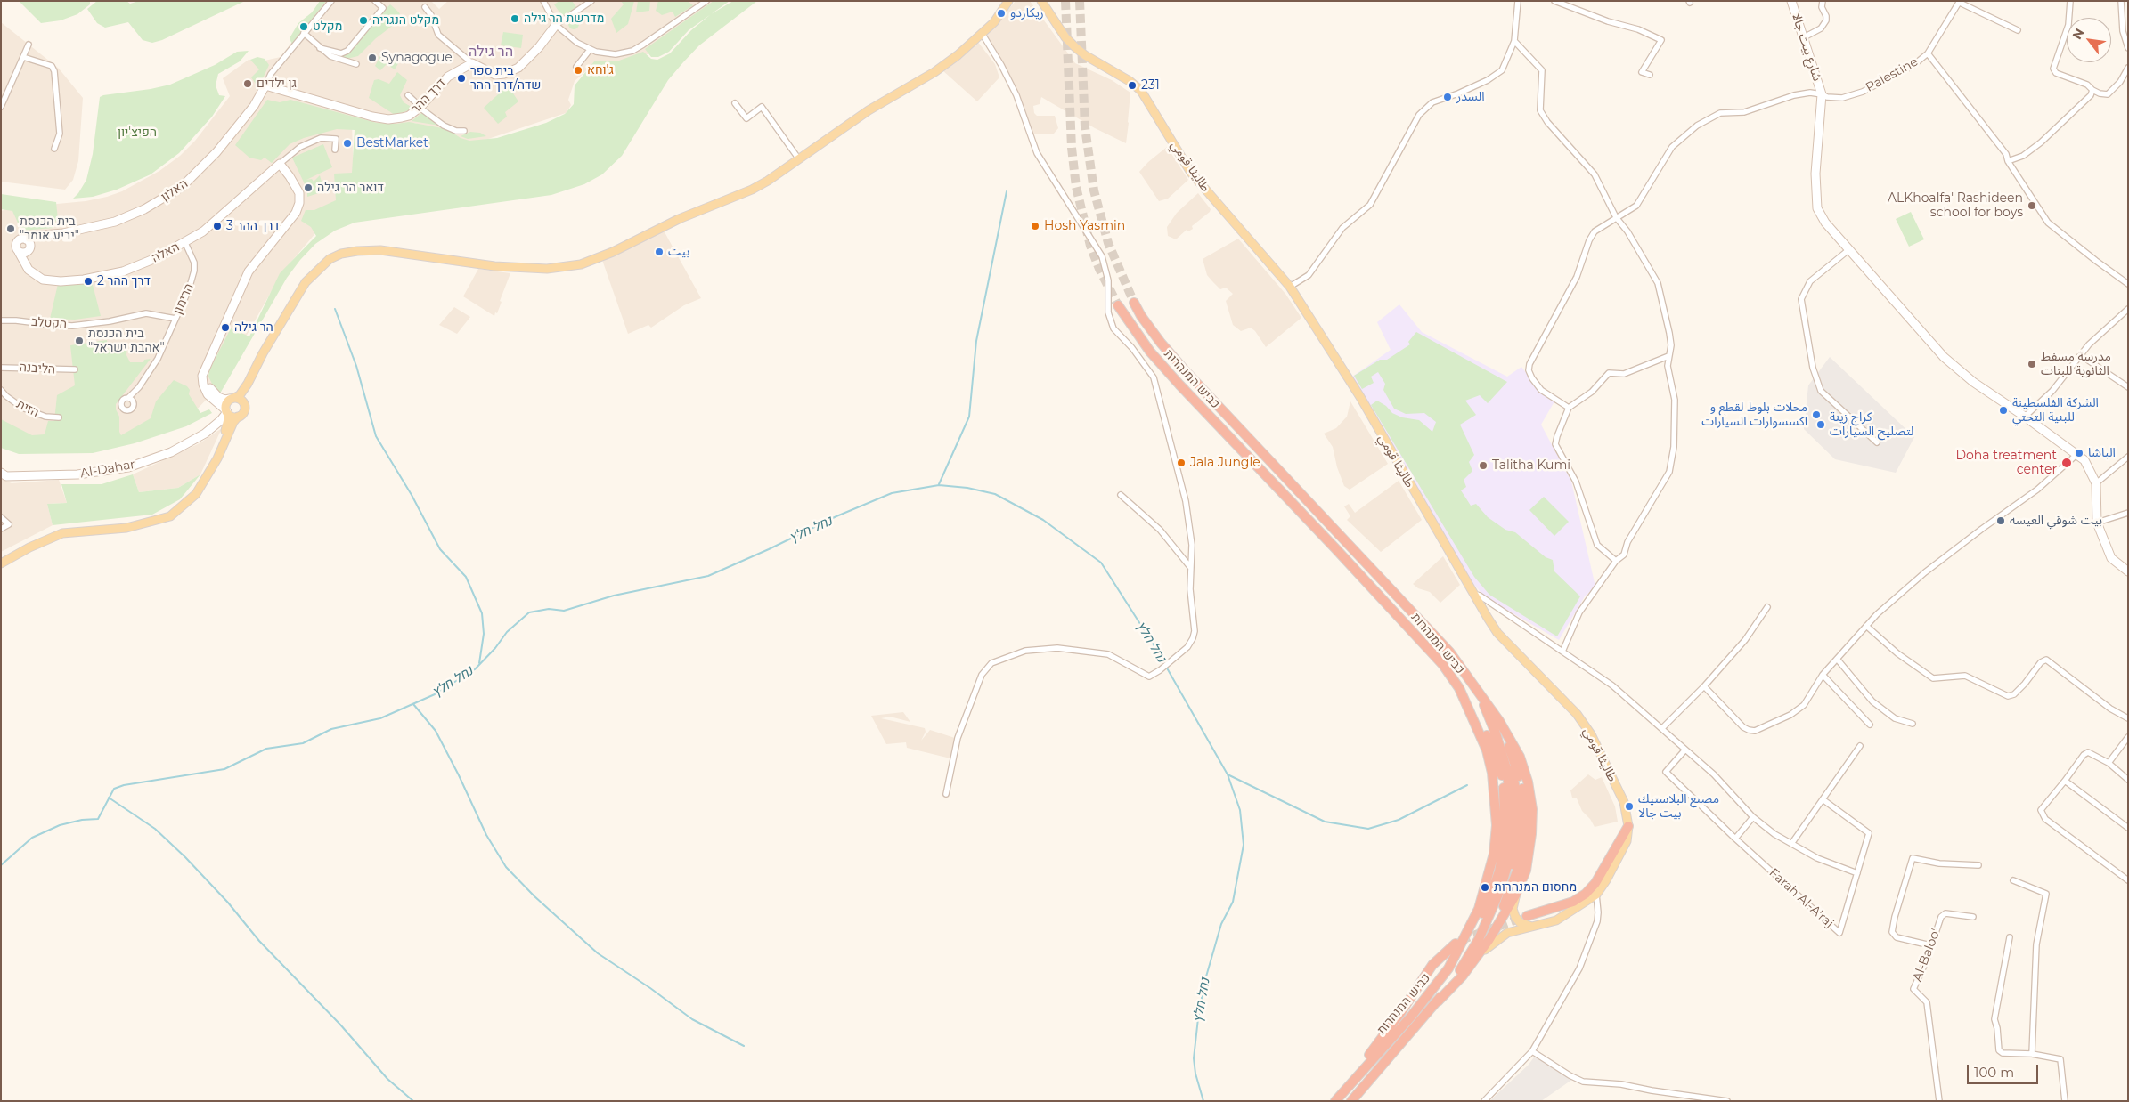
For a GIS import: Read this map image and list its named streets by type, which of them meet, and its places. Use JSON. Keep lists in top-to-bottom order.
{
  "streets": {
    "highway": ["כביש המנהרות"],
    "main road": ["طاليثا قومي"],
    "street": [
      "شارع بيت جالا",
      "Palestine",
      "דרך ההר",
      "האלון",
      "האלה",
      "הרימון",
      "הקטלב",
      "הליבנה",
      "הזית",
      "Al-Dahar",
      "Farah Al-A'raj",
      "Al-Baloo'"
    ]
  },
  "crossings": [
    ["شارع بيت جالا", "Palestine"],
    ["דרך ההר", "האלון"],
    ["האלה", "הרימון"],
    ["הרימון", "הקטלב"]
  ],
  "districts": ["הר גילה"],
  "water": ["נחל חלץ"],
  "parks": ["הפיצ'יון"],
  "places": [
    "ريكاردو",
    "מדרשת הר גילה",
    "מקלט הנגריה",
    "מקלט",
    "Synagogue",
    "ג'וחא",
    "בית ספר שדה/דרך ההר",
    "גן ילדים",
    "231",
    "السدر",
    "BestMarket",
    "דואר הר גילה",
    "ALKhoalfa' Rashideen school for boys",
    "דרך ההר 3",
    "Hosh Yasmin",
    "בית הכנסת \"יביע אומר\"",
    "بيت",
    "דרך ההר 2",
    "הר גילה",
    "בית הכנסת \"אהבת ישראל\"",
    "مدرسة مسفط الثانوية للبنات",
    "الشركة الفلسطينة للبنية التحتي",
    "محلات بلوط لقطع و اكسسوارات السيارات",
    "كراج زينة لتصليح السيارات",
    "الباشا",
    "Jala Jungle",
    "Doha treatment center",
    "Talitha Kumi",
    "بيت شوقي العيسه",
    "مصنع البلاستيك بيت جالا",
    "מחסום המנהרות"
  ],
  "scale_bar": "100 m",
  "north": "top left"
}
